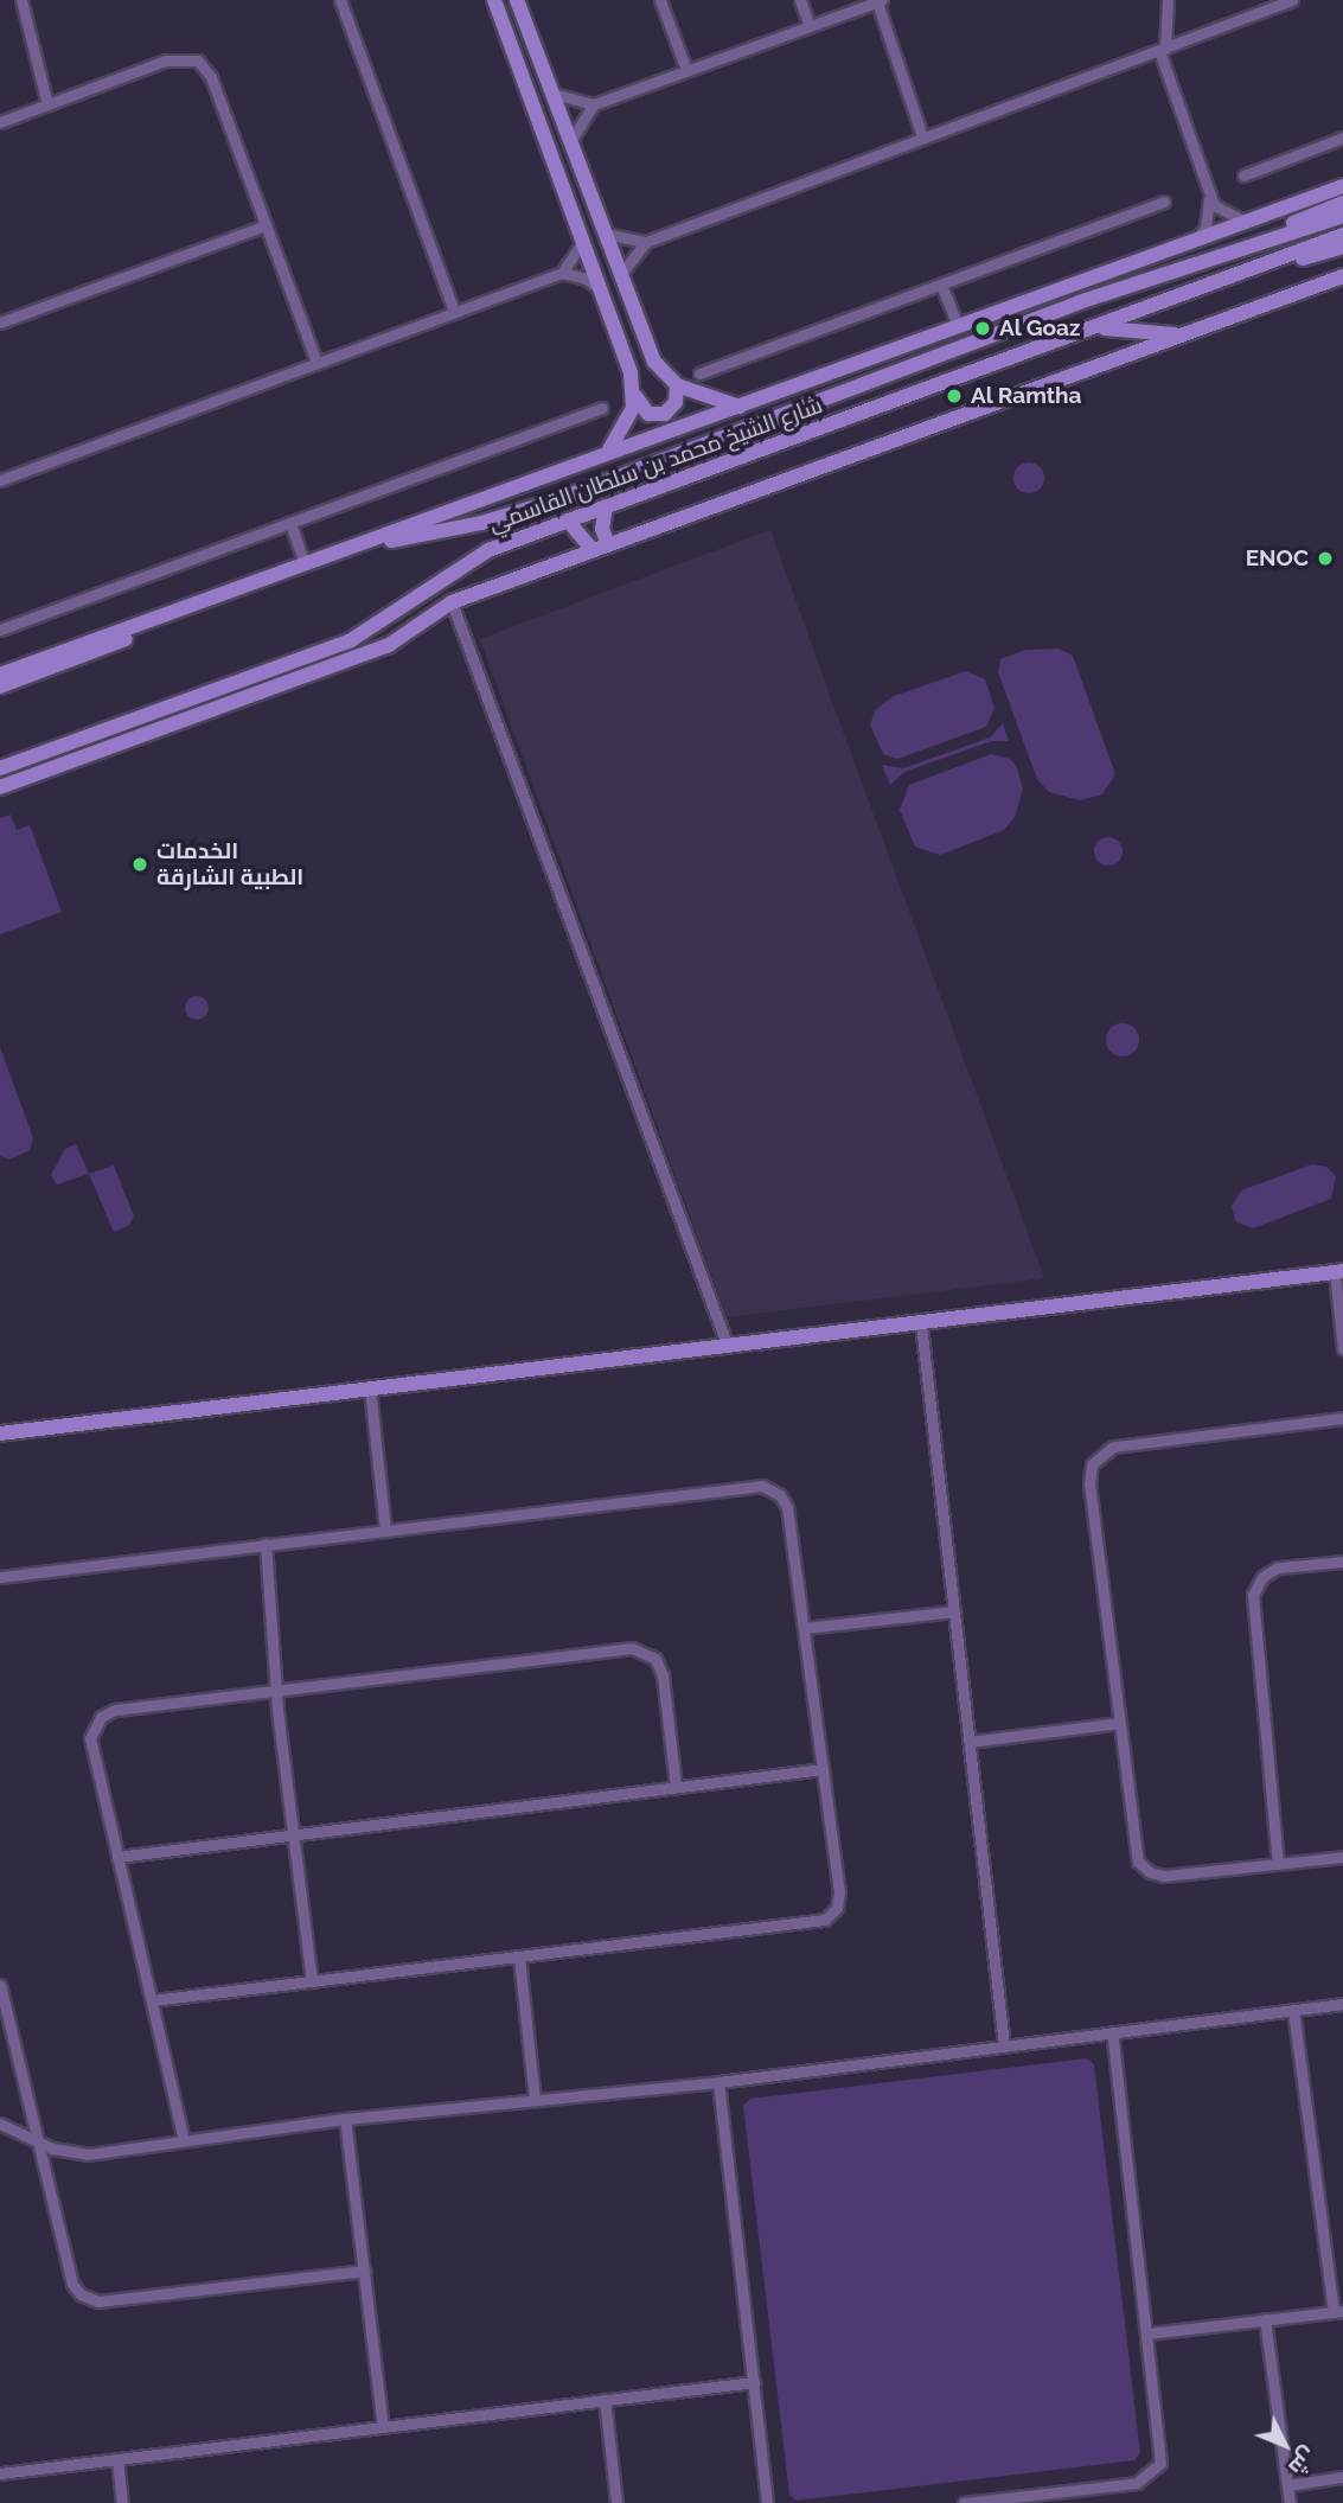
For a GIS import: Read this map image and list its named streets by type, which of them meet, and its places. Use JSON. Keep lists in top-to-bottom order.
{
  "streets": {
    "street": ["شارع الشيخ محمد بن سلطان القاسمي"]
  },
  "places": [
    "Al Goaz",
    "Al Ramtha",
    "ENOC",
    "الخدمات الطبية الشارقة"
  ],
  "north": "bottom right"
}
